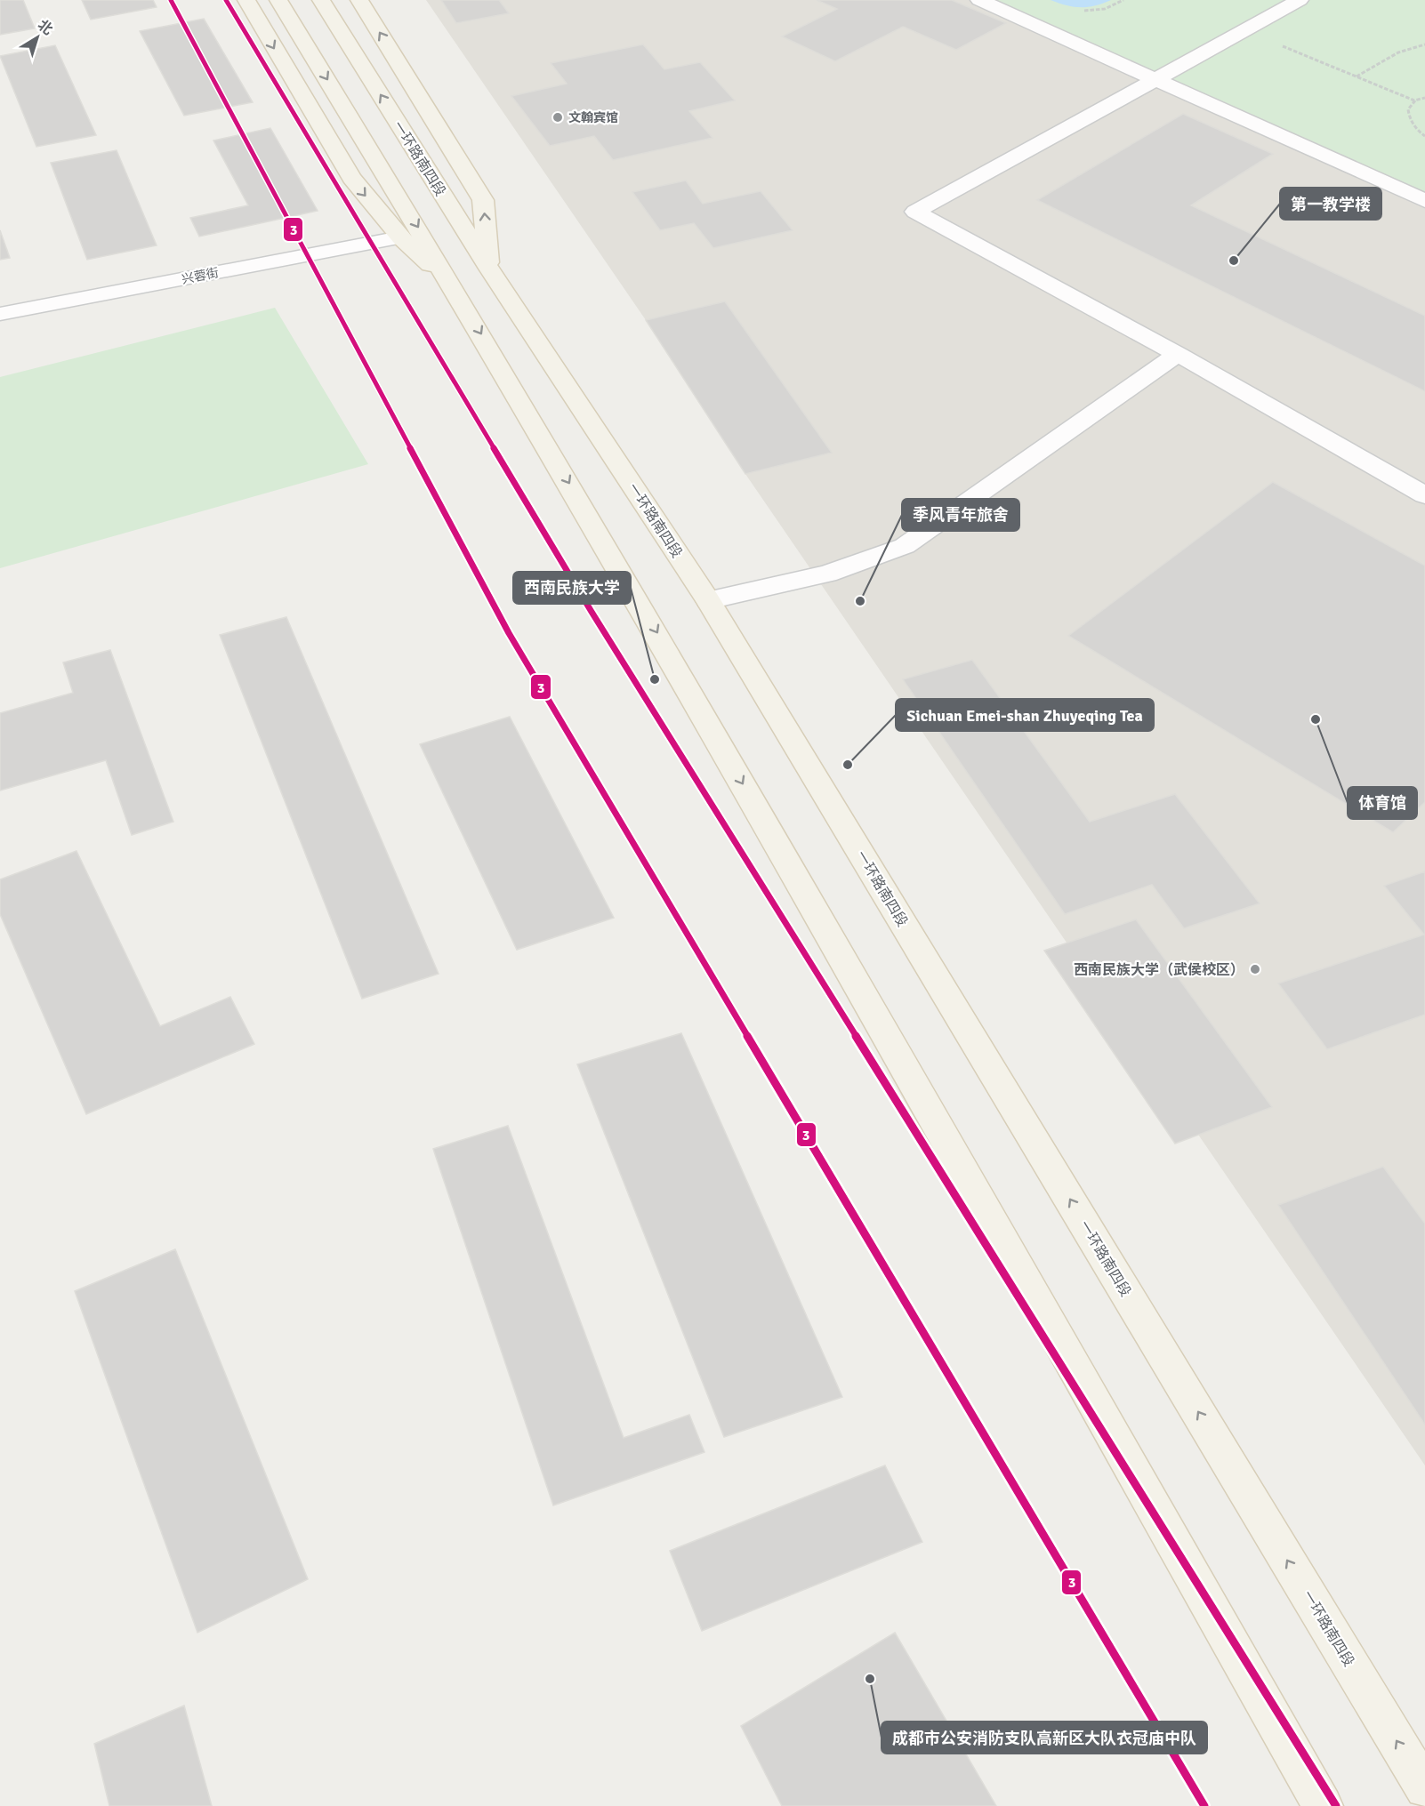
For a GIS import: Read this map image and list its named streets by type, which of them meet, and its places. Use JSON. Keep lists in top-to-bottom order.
{
  "streets": {
    "main road": ["一环路南四段"],
    "street": ["兴蓉街"]
  },
  "places": [
    "文翰宾馆",
    "第一教学楼",
    "季风青年旅舍",
    "西南民族大学",
    "体育馆",
    "Sichuan Emei-shan Zhuyeqing Tea",
    "西南民族大学（武侯校区）",
    "成都市公安消防支队高新区大队衣冠庙中队"
  ],
  "lines": ["transit line 3"],
  "north": "top right"
}
